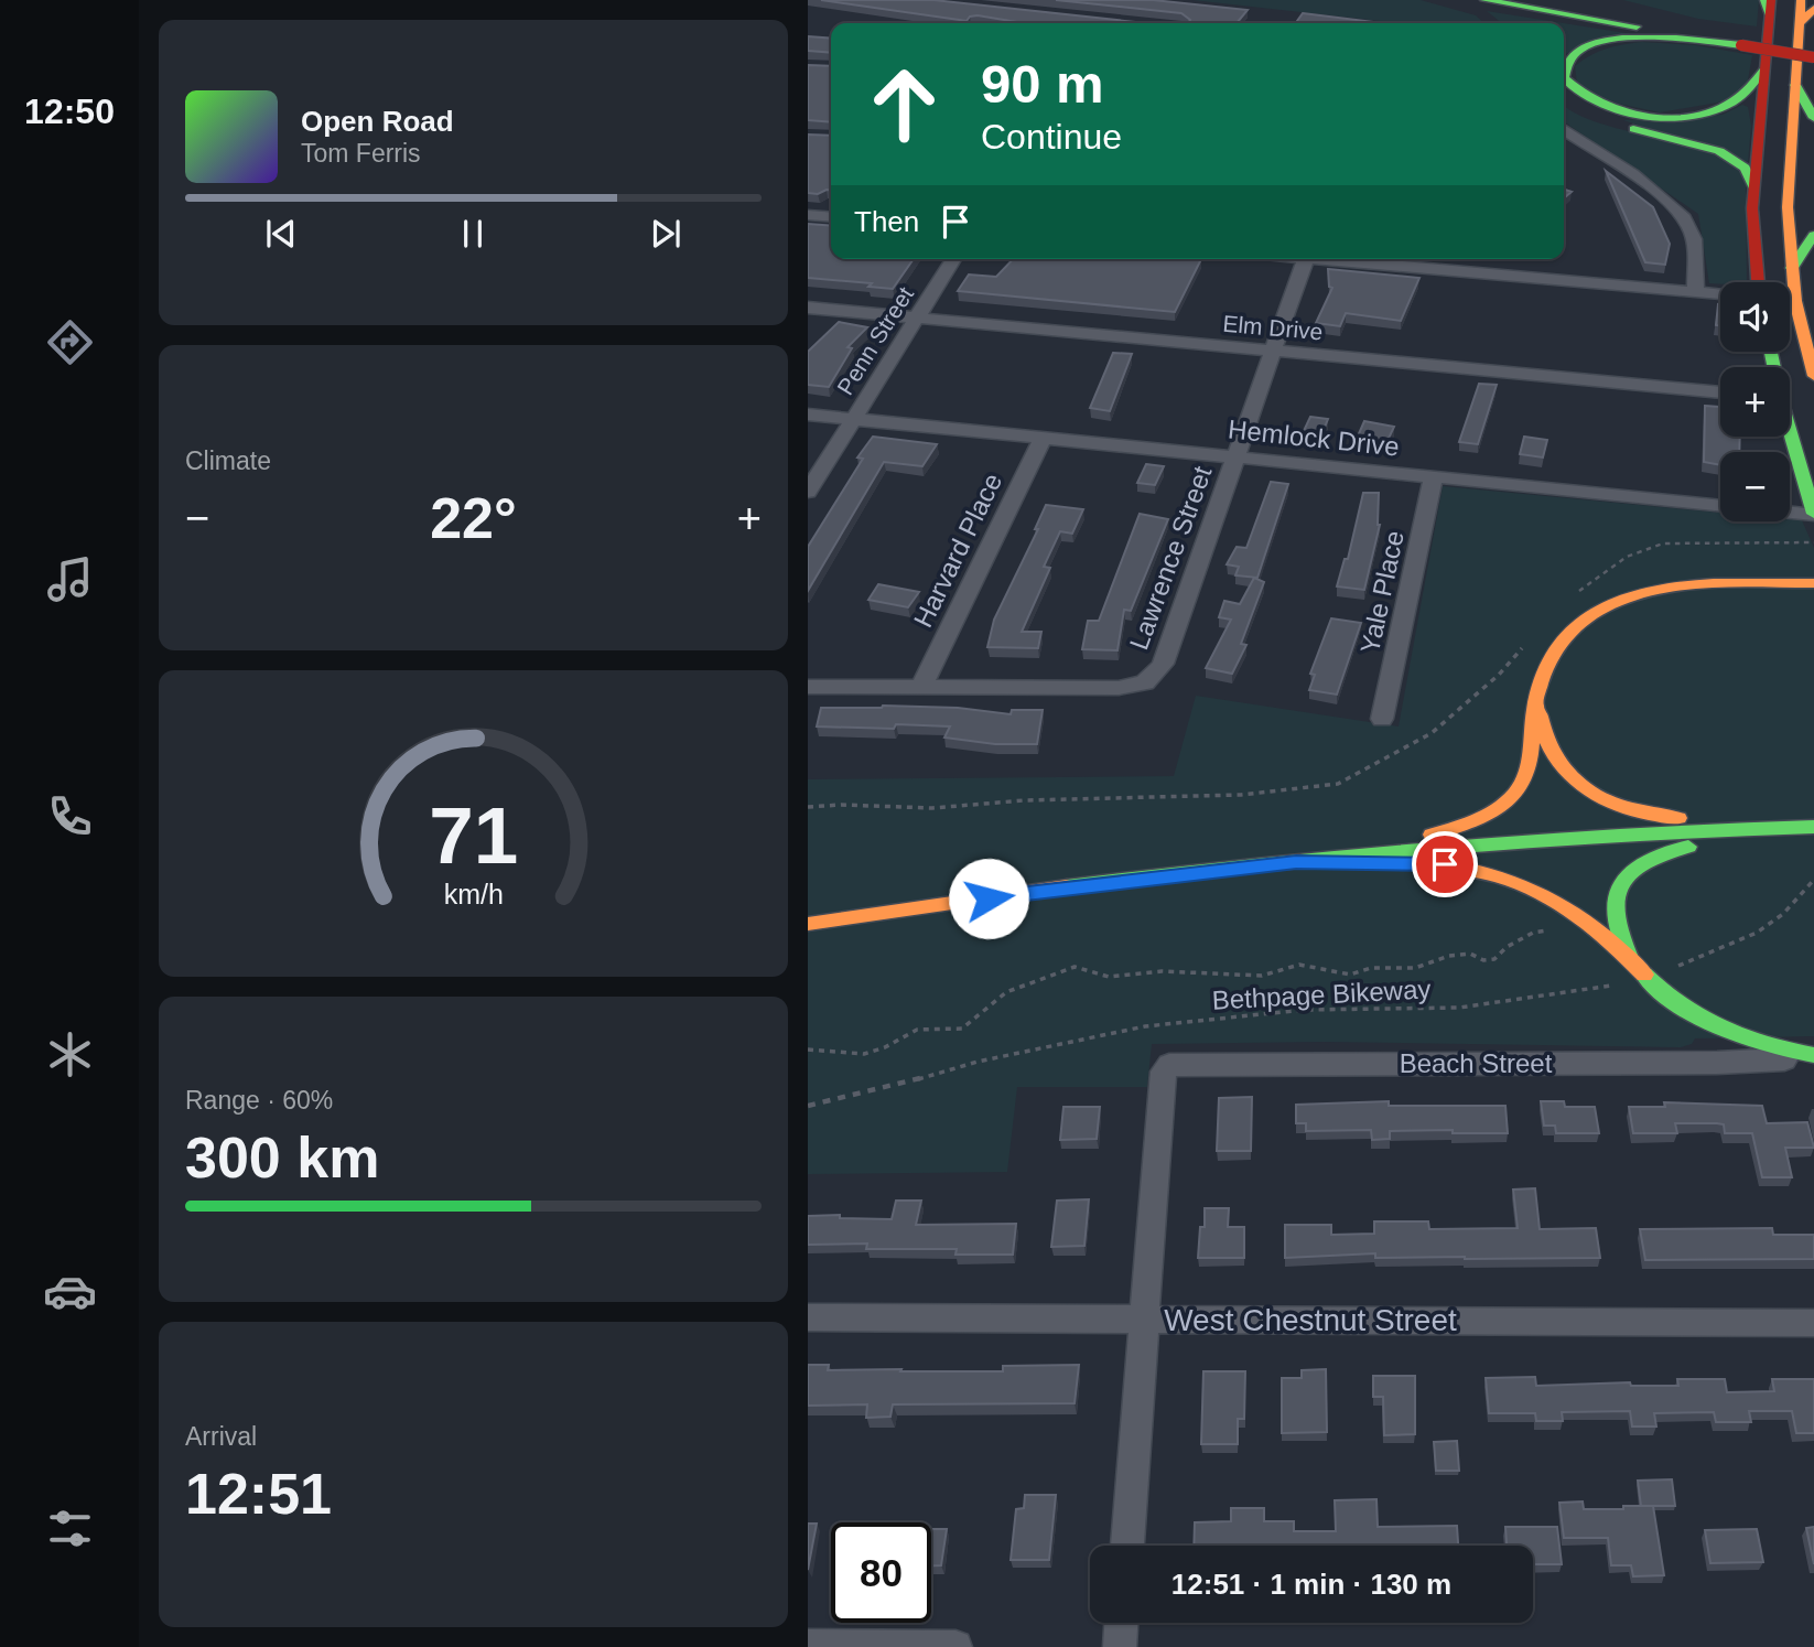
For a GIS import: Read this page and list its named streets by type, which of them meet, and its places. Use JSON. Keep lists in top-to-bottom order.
{
  "streets": {
    "street": [
      "Elm Drive",
      "Penn Street",
      "Hemlock Drive",
      "Harvard Place",
      "Lawrence Street",
      "Yale Place",
      "Beach Street",
      "West Chestnut Street"
    ],
    "path": ["Bethpage Bikeway"]
  },
  "crossings": [
    ["Elm Drive", "Penn Street"],
    ["Elm Drive", "Lawrence Street"],
    ["Penn Street", "Hemlock Drive"],
    ["Hemlock Drive", "Harvard Place"],
    ["Hemlock Drive", "Lawrence Street"],
    ["Hemlock Drive", "Yale Place"],
    ["Harvard Place", "Lawrence Street"],
    ["Beach Street", "West Chestnut Street"]
  ],
  "page": {
    "tabs": "12:50",
    "turn": ["90 m", "Continue"],
    "song": ["Open Road", "Tom Ferris"],
    "then": "Then",
    "map_buttons": ["+", "−"],
    "tile": [
      "Climate",
      ["Range · 60%", "300 km"],
      ["Arrival", "12:51"]
    ],
    "heat": ["−", "22°", "+"],
    "limit": "80",
    "trip": "12:51 · 1 min · 130 m",
    "gauge": ["71", "km/h"]
  }
}
